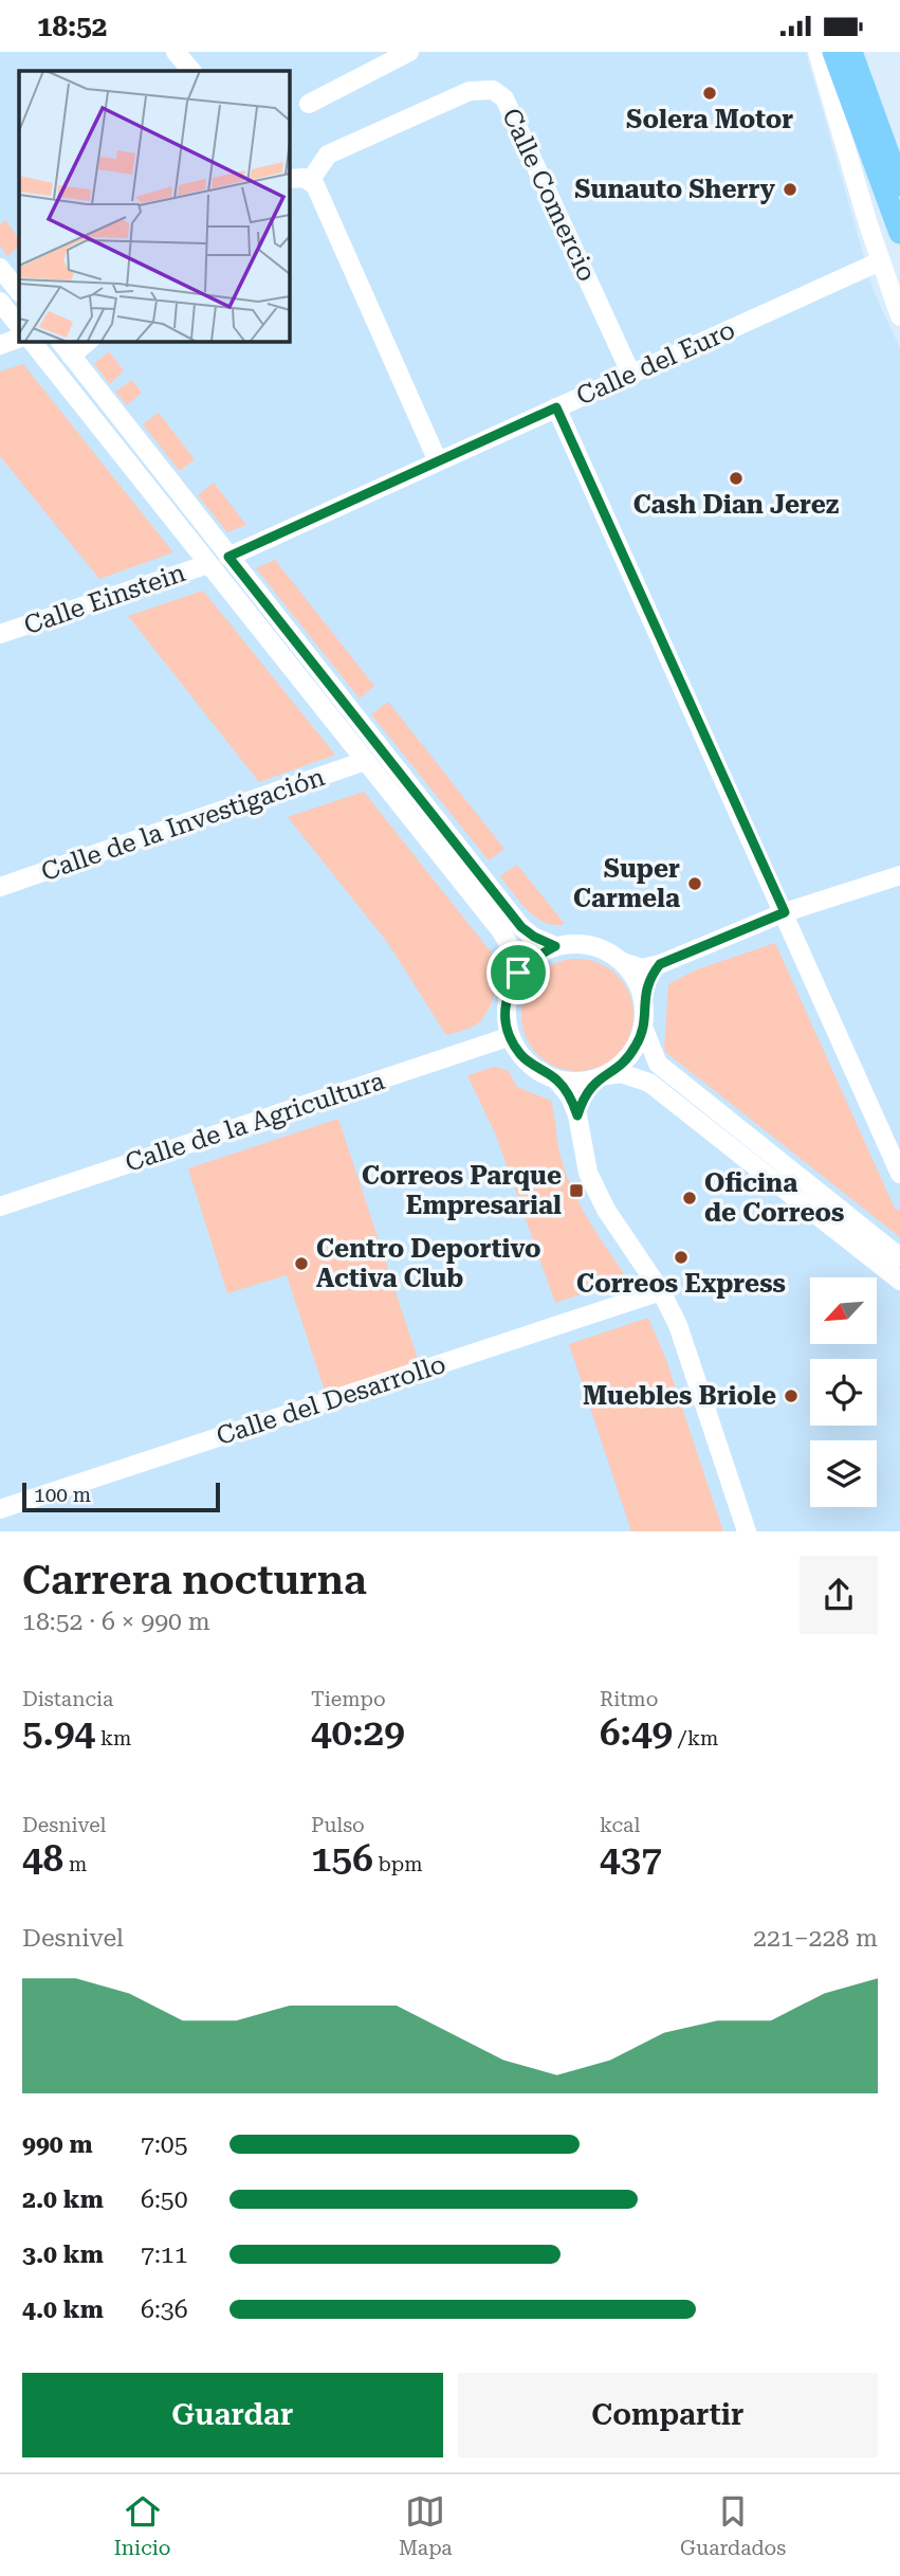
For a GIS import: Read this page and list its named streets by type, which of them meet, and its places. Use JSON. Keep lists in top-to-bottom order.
{
  "streets": {
    "street": [
      "Calle Comercio",
      "Calle del Euro",
      "Calle Einstein",
      "Calle de la Investigación",
      "Calle de la Agricultura",
      "Calle del Desarrollo"
    ]
  },
  "crossings": [
    ["Calle Comercio", "Calle del Euro"]
  ],
  "places": {
    "other": [
      "Solera Motor",
      "Sunauto Sherry",
      "Cash Dian Jerez",
      "Super Carmela",
      "Oficina de Correos",
      "Correos Express",
      "Centro Deportivo Activa Club",
      "Muebles Briole"
    ],
    "transit": ["Correos Parque Empresarial"]
  },
  "scale_bar": "100 m",
  "north": "bottom left",
  "page": {
    "status": "18:52",
    "scale": "100 m",
    "heading": ["Carrera nocturna", "18:52 · 6 × 990 m"],
    "stats": [
      ["Distancia", "5.94 km"],
      ["Tiempo", "40:29"],
      ["Ritmo", "6:49 /km"],
      ["Desnivel", "48 m"],
      ["Pulso", "156 bpm"],
      ["kcal", "437"]
    ],
    "chart": ["Desnivel", "221–228 m"],
    "list": [
      {
        "name": "990 m",
        "note": "7:05"
      },
      {
        "name": "2.0 km",
        "note": "6:50"
      },
      {
        "name": "3.0 km",
        "note": "7:11"
      },
      {
        "name": "4.0 km",
        "note": "6:36"
      }
    ],
    "buttons": ["Guardar", "Compartir"],
    "tabs": ["Inicio", "Mapa", "Guardados"]
  }
}
